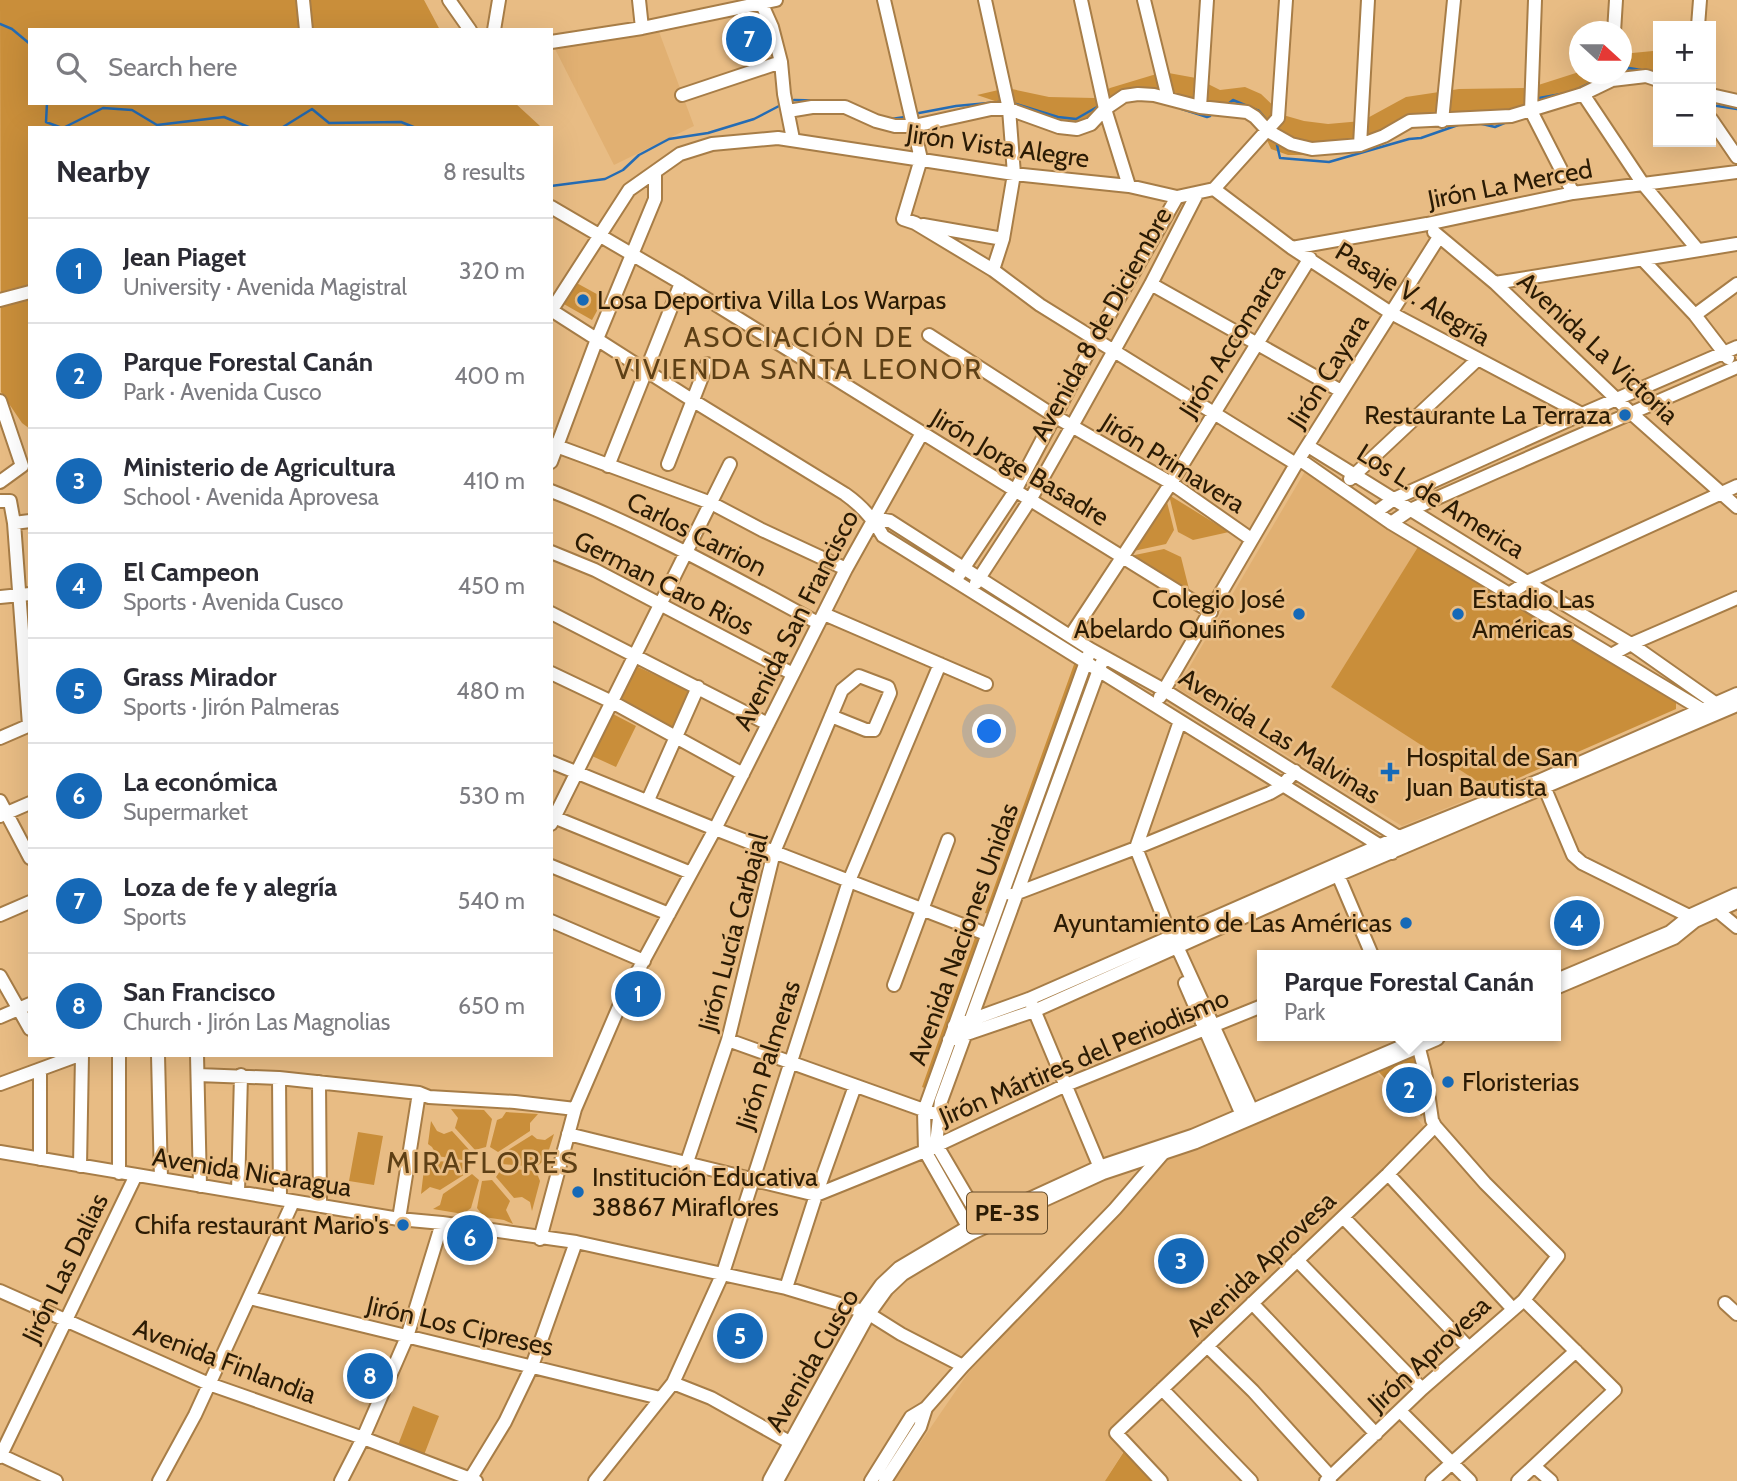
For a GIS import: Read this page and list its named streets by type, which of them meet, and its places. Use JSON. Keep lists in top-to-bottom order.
{
  "streets": {
    "highway": ["PE-3S", "Avenida Cusco"],
    "street": [
      "Jirón Vista Alegre",
      "Jirón La Merced",
      "Pasaje V. Alegría",
      "Avenida 8 de Diciembre",
      "Jirón Accomarca",
      "Avenida La Victoria",
      "Jirón Cayara",
      "Jirón Primavera",
      "Jirón Jorge Basadre",
      "Los L. de America",
      "Carlos Carrion",
      "German Caro Rios",
      "Avenida San Francisco",
      "Avenida Las Malvinas",
      "Jirón Lucía Carbajal",
      "Avenida Naciones Unidas",
      "Jirón Palmeras",
      "Jirón Mártires del Periodismo",
      "Avenida Nicaragua",
      "Avenida Aprovesa",
      "Jirón Las Dalias",
      "Jirón Los Cipreses",
      "Jirón Aprovesa",
      "Avenida Finlandia"
    ]
  },
  "crossings": [
    ["Jirón Vista Alegre", "Avenida 8 de Diciembre"],
    ["Jirón Vista Alegre", "Jirón Jorge Basadre"],
    ["Jirón La Merced", "Pasaje V. Alegría"],
    ["Jirón La Merced", "Avenida La Victoria"],
    ["Pasaje V. Alegría", "Avenida 8 de Diciembre"],
    ["Pasaje V. Alegría", "Jirón Accomarca"],
    ["Pasaje V. Alegría", "Jirón Cayara"],
    ["Avenida 8 de Diciembre", "Jirón Primavera"],
    ["Avenida 8 de Diciembre", "Jirón Jorge Basadre"],
    ["Avenida 8 de Diciembre", "Los L. de America"],
    ["Avenida 8 de Diciembre", "Avenida Las Malvinas"],
    ["Jirón Accomarca", "Jirón Primavera"],
    ["Jirón Accomarca", "Jirón Jorge Basadre"],
    ["Jirón Accomarca", "Los L. de America"],
    ["Jirón Accomarca", "Avenida Las Malvinas"],
    ["Avenida La Victoria", "Jirón Cayara"],
    ["Jirón Cayara", "Jirón Primavera"],
    ["Jirón Cayara", "Jirón Jorge Basadre"],
    ["Jirón Cayara", "Los L. de America"],
    ["Jirón Cayara", "Avenida Las Malvinas"],
    ["Jirón Jorge Basadre", "Avenida San Francisco"],
    ["Carlos Carrion", "Avenida San Francisco"],
    ["Carlos Carrion", "Jirón Palmeras"],
    ["German Caro Rios", "Avenida San Francisco"],
    ["Avenida San Francisco", "Avenida Las Malvinas"],
    ["Avenida San Francisco", "Avenida Nicaragua"],
    ["Avenida Las Malvinas", "Avenida Naciones Unidas"],
    ["Avenida Naciones Unidas", "Jirón Mártires del Periodismo"],
    ["Avenida Naciones Unidas", "Avenida Cusco"],
    ["Jirón Palmeras", "Avenida Nicaragua"],
    ["Jirón Palmeras", "Jirón Los Cipreses"],
    ["Avenida Nicaragua", "Jirón Las Dalias"],
    ["Avenida Nicaragua", "Avenida Cusco"],
    ["Avenida Aprovesa", "Jirón Aprovesa"],
    ["Jirón Las Dalias", "Avenida Finlandia"]
  ],
  "districts": ["ASOCIACIÓN DE VIVIENDA SANTA LEONOR", "MIRAFLORES"],
  "places": {
    "other": [
      "Losa Deportiva Villa Los Warpas",
      "Restaurante La Terraza",
      "Colegio José Abelardo Quiñones",
      "Estadio Las Américas",
      "Ayuntamiento de Las Américas",
      "Floristerias",
      "Institución Educativa 38867 Miraflores",
      "Chifa restaurant Mario's"
    ],
    "health": ["Hospital de San Juan Bautista"]
  },
  "north": "right",
  "page": {
    "pins": [
      "7",
      "4",
      "1",
      "2",
      "6",
      "3",
      "5",
      "8"
    ],
    "map_buttons": ["+", "−"],
    "search": "Search here",
    "heading": ["Nearby", "8 results"],
    "list": [
      {
        "mark": "1",
        "name": "Jean Piaget",
        "note": "University · Avenida Magistral",
        "value": "320 m"
      },
      {
        "mark": "2",
        "name": "Parque Forestal Canán",
        "note": "Park · Avenida Cusco",
        "value": "400 m"
      },
      {
        "mark": "3",
        "name": "Ministerio de Agricultura",
        "note": "School · Avenida Aprovesa",
        "value": "410 m"
      },
      {
        "mark": "4",
        "name": "El Campeon",
        "note": "Sports · Avenida Cusco",
        "value": "450 m"
      },
      {
        "mark": "5",
        "name": "Grass Mirador",
        "note": "Sports · Jirón Palmeras",
        "value": "480 m"
      },
      {
        "mark": "6",
        "name": "La económica",
        "note": "Supermarket",
        "value": "530 m"
      },
      {
        "mark": "7",
        "name": "Loza de fe y alegría",
        "note": "Sports",
        "value": "540 m"
      },
      {
        "mark": "8",
        "name": "San Francisco",
        "note": "Church · Jirón Las Magnolias",
        "value": "650 m"
      }
    ],
    "popup": ["Parque Forestal Canán", "Park"]
  }
}
